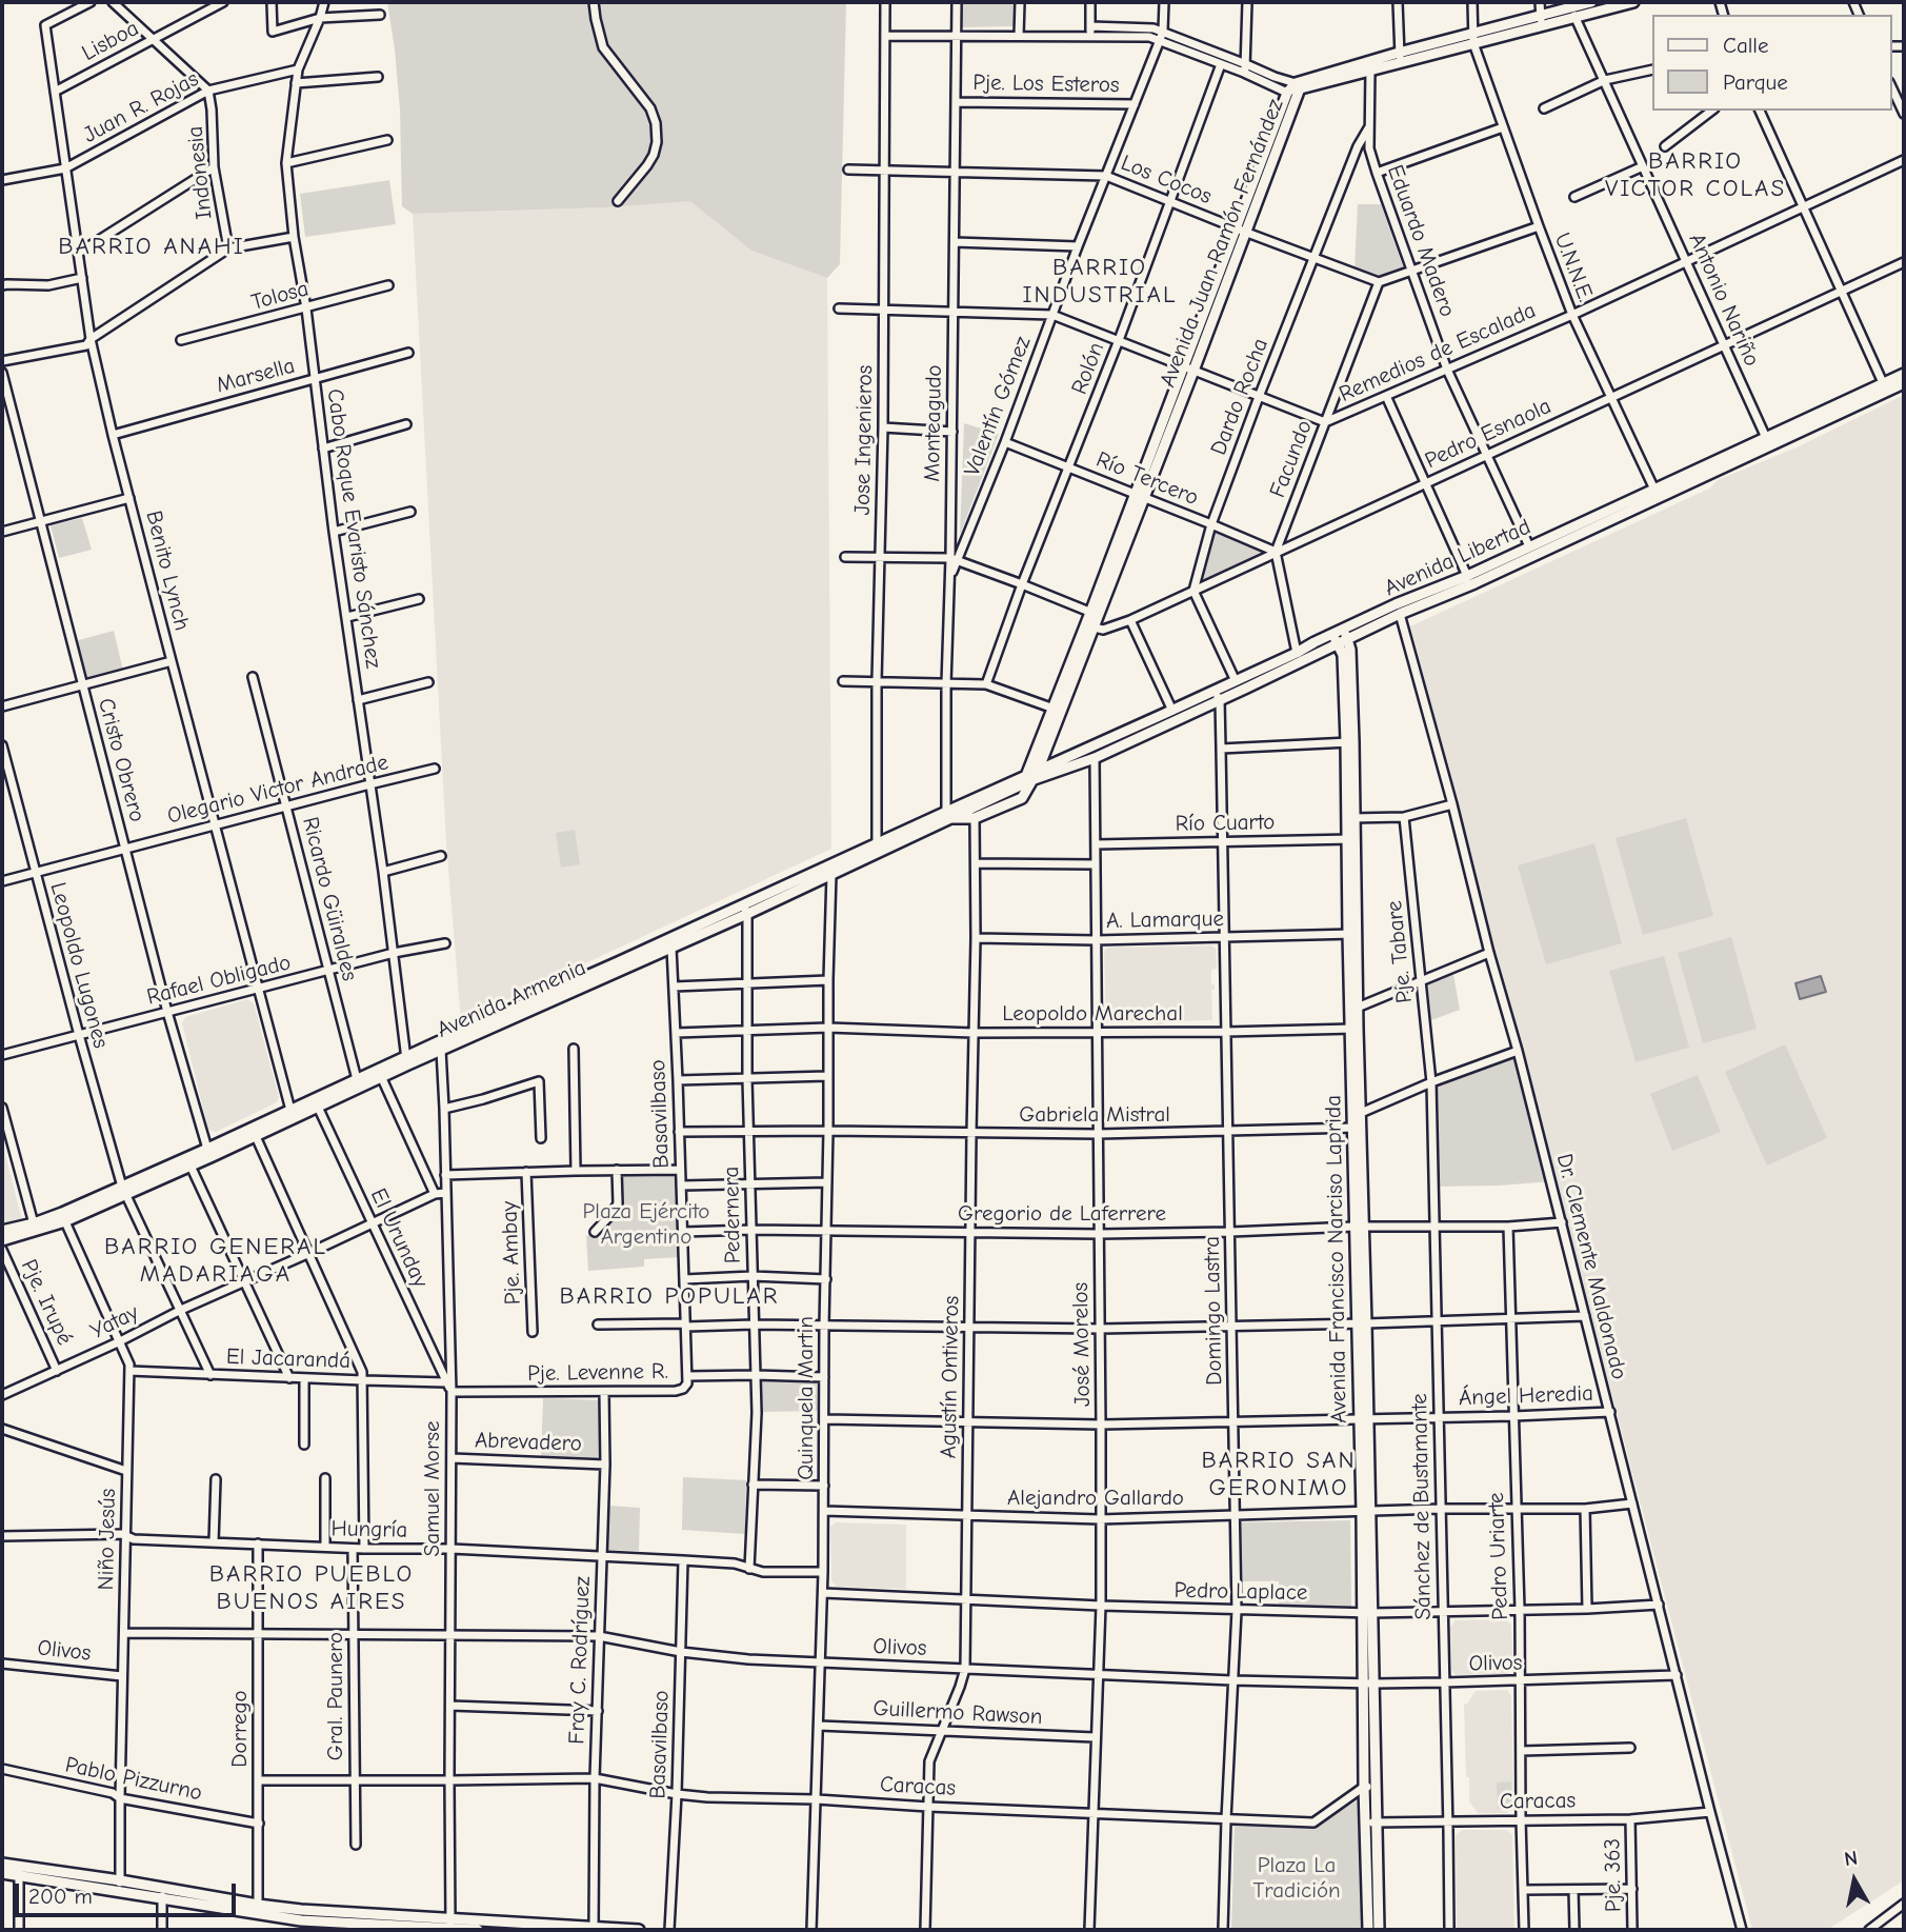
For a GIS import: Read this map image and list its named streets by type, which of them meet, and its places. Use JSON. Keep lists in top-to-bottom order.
{
  "streets": {
    "main road": [
      "Avenida Juan Ramón Fernández",
      "Avenida Libertad",
      "Avenida Armenia",
      "Avenida Francisco Narciso Laprida"
    ],
    "street": [
      "Lisboa",
      "Pje. Los Esteros",
      "Juan R. Rojas",
      "Indonesia",
      "Los Cocos",
      "Eduardo Madero",
      "U.N.N.E.",
      "Tolosa",
      "Antonio Nariño",
      "Remedios de Escalada",
      "Rolón",
      "Marsella",
      "Dardo Rocha",
      "Valentín Gómez",
      "Monteagudo",
      "Pedro Esnaola",
      "Jose Ingenieros",
      "Facundo",
      "Río Tercero",
      "Cabo Roque Evaristo Sánchez",
      "Benito Lynch",
      "Cristo Obrero",
      "Olegario Victor Andrade",
      "Río Cuarto",
      "Ricardo Güiraldes",
      "A. Lamarque",
      "Pje. Tabare",
      "Leopoldo Lugones",
      "Rafael Obligado",
      "Leopoldo Marechal",
      "Basavilbaso",
      "Gabriela Mistral",
      "Gregorio de Laferrere",
      "Pedernera",
      "El Urunday",
      "Pje. Ambay",
      "Dr. Clemente Maldonado",
      "Pje. Irupé",
      "Domingo Lastra",
      "Yatay",
      "José Morelos",
      "El Jacarandá",
      "Pje. Levenne R.",
      "Agustín Ontiveros",
      "Ángel Heredia",
      "Quinquela Martin",
      "Abrevadero",
      "Samuel Morse",
      "Alejandro Gallardo",
      "Sánchez de Bustamante",
      "Hungría",
      "Niño Jesús",
      "Pedro Uriarte",
      "Pedro Laplace",
      "Olivos",
      "Fray C. Rodríguez",
      "Gral. Paunero",
      "Guillermo Rawson",
      "Dorrego",
      "Pablo Pizzurno",
      "Caracas",
      "Pje. 363"
    ]
  },
  "crossings": [
    ["Lisboa", "Benito Lynch"],
    ["Pje. Los Esteros", "Valentín Gómez"],
    ["Pje. Los Esteros", "Monteagudo"],
    ["Juan R. Rojas", "Indonesia"],
    ["Juan R. Rojas", "Cabo Roque Evaristo Sánchez"],
    ["Juan R. Rojas", "Benito Lynch"],
    ["Los Cocos", "Avenida Juan Ramón Fernández"],
    ["Los Cocos", "Rolón"],
    ["Los Cocos", "Dardo Rocha"],
    ["Los Cocos", "Valentín Gómez"],
    ["Los Cocos", "Monteagudo"],
    ["Los Cocos", "Jose Ingenieros"],
    ["Los Cocos", "Facundo"],
    ["Eduardo Madero", "Remedios de Escalada"],
    ["Eduardo Madero", "Dardo Rocha"],
    ["Eduardo Madero", "Pedro Esnaola"],
    ["Eduardo Madero", "Avenida Libertad"],
    ["Avenida Juan Ramón Fernández", "Remedios de Escalada"],
    ["Avenida Juan Ramón Fernández", "Pedro Esnaola"],
    ["Avenida Juan Ramón Fernández", "Río Tercero"],
    ["Avenida Juan Ramón Fernández", "Avenida Libertad"],
    ["Avenida Juan Ramón Fernández", "Avenida Armenia"],
    ["U.N.N.E.", "Remedios de Escalada"],
    ["U.N.N.E.", "Pedro Esnaola"],
    ["U.N.N.E.", "Avenida Libertad"],
    ["Tolosa", "Cabo Roque Evaristo Sánchez"],
    ["Antonio Nariño", "Remedios de Escalada"],
    ["Antonio Nariño", "Pedro Esnaola"],
    ["Antonio Nariño", "Avenida Libertad"],
    ["Remedios de Escalada", "Rolón"],
    ["Remedios de Escalada", "Dardo Rocha"],
    ["Remedios de Escalada", "Valentín Gómez"],
    ["Remedios de Escalada", "Monteagudo"],
    ["Remedios de Escalada", "Jose Ingenieros"],
    ["Remedios de Escalada", "Facundo"],
    ["Rolón", "Río Tercero"],
    ["Marsella", "Cabo Roque Evaristo Sánchez"],
    ["Marsella", "Benito Lynch"],
    ["Dardo Rocha", "Pedro Esnaola"],
    ["Dardo Rocha", "Río Tercero"],
    ["Valentín Gómez", "Monteagudo"],
    ["Valentín Gómez", "Río Tercero"],
    ["Monteagudo", "Avenida Armenia"],
    ["Pedro Esnaola", "Facundo"],
    ["Pedro Esnaola", "Río Tercero"],
    ["Jose Ingenieros", "Avenida Armenia"],
    ["Facundo", "Río Tercero"],
    ["Cabo Roque Evaristo Sánchez", "Olegario Victor Andrade"],
    ["Cabo Roque Evaristo Sánchez", "Rafael Obligado"],
    ["Cabo Roque Evaristo Sánchez", "Avenida Armenia"],
    ["Avenida Libertad", "Avenida Armenia"],
    ["Avenida Libertad", "Avenida Francisco Narciso Laprida"],
    ["Avenida Libertad", "Dr. Clemente Maldonado"],
    ["Avenida Libertad", "Domingo Lastra"],
    ["Avenida Libertad", "José Morelos"],
    ["Benito Lynch", "Olegario Victor Andrade"],
    ["Benito Lynch", "Rafael Obligado"],
    ["Benito Lynch", "Avenida Armenia"],
    ["Cristo Obrero", "Olegario Victor Andrade"],
    ["Cristo Obrero", "Rafael Obligado"],
    ["Cristo Obrero", "Avenida Armenia"],
    ["Olegario Victor Andrade", "Ricardo Güiraldes"],
    ["Olegario Victor Andrade", "Leopoldo Lugones"],
    ["Río Cuarto", "Avenida Francisco Narciso Laprida"],
    ["Río Cuarto", "Domingo Lastra"],
    ["Río Cuarto", "José Morelos"],
    ["Ricardo Güiraldes", "Rafael Obligado"],
    ["Ricardo Güiraldes", "Avenida Armenia"],
    ["A. Lamarque", "Avenida Francisco Narciso Laprida"],
    ["A. Lamarque", "Domingo Lastra"],
    ["A. Lamarque", "José Morelos"],
    ["A. Lamarque", "Agustín Ontiveros"],
    ["Pje. Tabare", "Sánchez de Bustamante"],
    ["Leopoldo Lugones", "Rafael Obligado"],
    ["Leopoldo Lugones", "Avenida Armenia"],
    ["Leopoldo Lugones", "Yatay"],
    ["Leopoldo Lugones", "El Jacarandá"],
    ["Avenida Armenia", "Basavilbaso"],
    ["Avenida Armenia", "Pedernera"],
    ["Avenida Armenia", "El Urunday"],
    ["Avenida Armenia", "Quinquela Martin"],
    ["Avenida Armenia", "Samuel Morse"],
    ["Avenida Armenia", "Niño Jesús"],
    ["Leopoldo Marechal", "Basavilbaso"],
    ["Leopoldo Marechal", "Pedernera"],
    ["Leopoldo Marechal", "Avenida Francisco Narciso Laprida"],
    ["Leopoldo Marechal", "Domingo Lastra"],
    ["Leopoldo Marechal", "José Morelos"],
    ["Leopoldo Marechal", "Agustín Ontiveros"],
    ["Leopoldo Marechal", "Quinquela Martin"],
    ["Basavilbaso", "Gabriela Mistral"],
    ["Basavilbaso", "Gregorio de Laferrere"],
    ["Basavilbaso", "Pje. Levenne R."],
    ["Basavilbaso", "Hungría"],
    ["Basavilbaso", "Olivos"],
    ["Basavilbaso", "Caracas"],
    ["Gabriela Mistral", "Pedernera"],
    ["Gabriela Mistral", "Avenida Francisco Narciso Laprida"],
    ["Gabriela Mistral", "Domingo Lastra"],
    ["Gabriela Mistral", "José Morelos"],
    ["Gabriela Mistral", "Agustín Ontiveros"],
    ["Gabriela Mistral", "Quinquela Martin"],
    ["Gregorio de Laferrere", "Pedernera"],
    ["Gregorio de Laferrere", "Avenida Francisco Narciso Laprida"],
    ["Gregorio de Laferrere", "Dr. Clemente Maldonado"],
    ["Gregorio de Laferrere", "Domingo Lastra"],
    ["Gregorio de Laferrere", "José Morelos"],
    ["Gregorio de Laferrere", "Agustín Ontiveros"],
    ["Gregorio de Laferrere", "Quinquela Martin"],
    ["Gregorio de Laferrere", "Sánchez de Bustamante"],
    ["Gregorio de Laferrere", "Pedro Uriarte"],
    ["Pedernera", "Pje. Levenne R."],
    ["Pedernera", "Hungría"],
    ["El Urunday", "Yatay"],
    ["El Urunday", "El Jacarandá"],
    ["El Urunday", "Pje. Levenne R."],
    ["El Urunday", "Samuel Morse"],
    ["Avenida Francisco Narciso Laprida", "Ángel Heredia"],
    ["Avenida Francisco Narciso Laprida", "Alejandro Gallardo"],
    ["Avenida Francisco Narciso Laprida", "Pedro Laplace"],
    ["Avenida Francisco Narciso Laprida", "Olivos"],
    ["Avenida Francisco Narciso Laprida", "Caracas"],
    ["Dr. Clemente Maldonado", "Ángel Heredia"],
    ["Dr. Clemente Maldonado", "Alejandro Gallardo"],
    ["Dr. Clemente Maldonado", "Pedro Laplace"],
    ["Dr. Clemente Maldonado", "Olivos"],
    ["Dr. Clemente Maldonado", "Caracas"],
    ["Pje. Irupé", "Yatay"],
    ["Domingo Lastra", "Ángel Heredia"],
    ["Domingo Lastra", "Alejandro Gallardo"],
    ["Domingo Lastra", "Pedro Laplace"],
    ["Domingo Lastra", "Olivos"],
    ["Domingo Lastra", "Caracas"],
    ["Yatay", "Samuel Morse"],
    ["Yatay", "Niño Jesús"],
    ["José Morelos", "Ángel Heredia"],
    ["José Morelos", "Alejandro Gallardo"],
    ["José Morelos", "Pedro Laplace"],
    ["José Morelos", "Olivos"],
    ["José Morelos", "Guillermo Rawson"],
    ["José Morelos", "Caracas"],
    ["El Jacarandá", "Niño Jesús"],
    ["Pje. Levenne R.", "Quinquela Martin"],
    ["Pje. Levenne R.", "Samuel Morse"],
    ["Pje. Levenne R.", "Fray C. Rodríguez"],
    ["Agustín Ontiveros", "Ángel Heredia"],
    ["Agustín Ontiveros", "Alejandro Gallardo"],
    ["Agustín Ontiveros", "Pedro Laplace"],
    ["Agustín Ontiveros", "Olivos"],
    ["Agustín Ontiveros", "Guillermo Rawson"],
    ["Agustín Ontiveros", "Caracas"],
    ["Ángel Heredia", "Quinquela Martin"],
    ["Ángel Heredia", "Sánchez de Bustamante"],
    ["Ángel Heredia", "Pedro Uriarte"],
    ["Quinquela Martin", "Alejandro Gallardo"],
    ["Quinquela Martin", "Hungría"],
    ["Quinquela Martin", "Pedro Laplace"],
    ["Quinquela Martin", "Olivos"],
    ["Quinquela Martin", "Guillermo Rawson"],
    ["Quinquela Martin", "Caracas"],
    ["Abrevadero", "Samuel Morse"],
    ["Abrevadero", "Fray C. Rodríguez"],
    ["Samuel Morse", "Hungría"],
    ["Samuel Morse", "Olivos"],
    ["Samuel Morse", "Caracas"],
    ["Alejandro Gallardo", "Sánchez de Bustamante"],
    ["Alejandro Gallardo", "Pedro Uriarte"],
    ["Sánchez de Bustamante", "Pedro Laplace"],
    ["Sánchez de Bustamante", "Olivos"],
    ["Sánchez de Bustamante", "Caracas"],
    ["Hungría", "Niño Jesús"],
    ["Hungría", "Fray C. Rodríguez"],
    ["Hungría", "Gral. Paunero"],
    ["Hungría", "Dorrego"],
    ["Niño Jesús", "Olivos"],
    ["Niño Jesús", "Pablo Pizzurno"],
    ["Pedro Uriarte", "Pedro Laplace"],
    ["Pedro Uriarte", "Olivos"],
    ["Pedro Uriarte", "Caracas"],
    ["Olivos", "Fray C. Rodríguez"],
    ["Olivos", "Gral. Paunero"],
    ["Olivos", "Dorrego"],
    ["Fray C. Rodríguez", "Caracas"],
    ["Dorrego", "Pablo Pizzurno"],
    ["Caracas", "Pje. 363"]
  ],
  "districts": [
    "BARRIO VICTOR COLAS",
    "BARRIO ANAHI",
    "BARRIO INDUSTRIAL",
    "BARRIO GENERAL MADARIAGA",
    "BARRIO POPULAR",
    "BARRIO SAN GERONIMO",
    "BARRIO PUEBLO BUENOS AIRES"
  ],
  "parks": ["Plaza Ejército Argentino", "Plaza La Tradición"],
  "legend": ["Calle", "Parque"],
  "scale_bar": "200 m",
  "north": "top"
}
